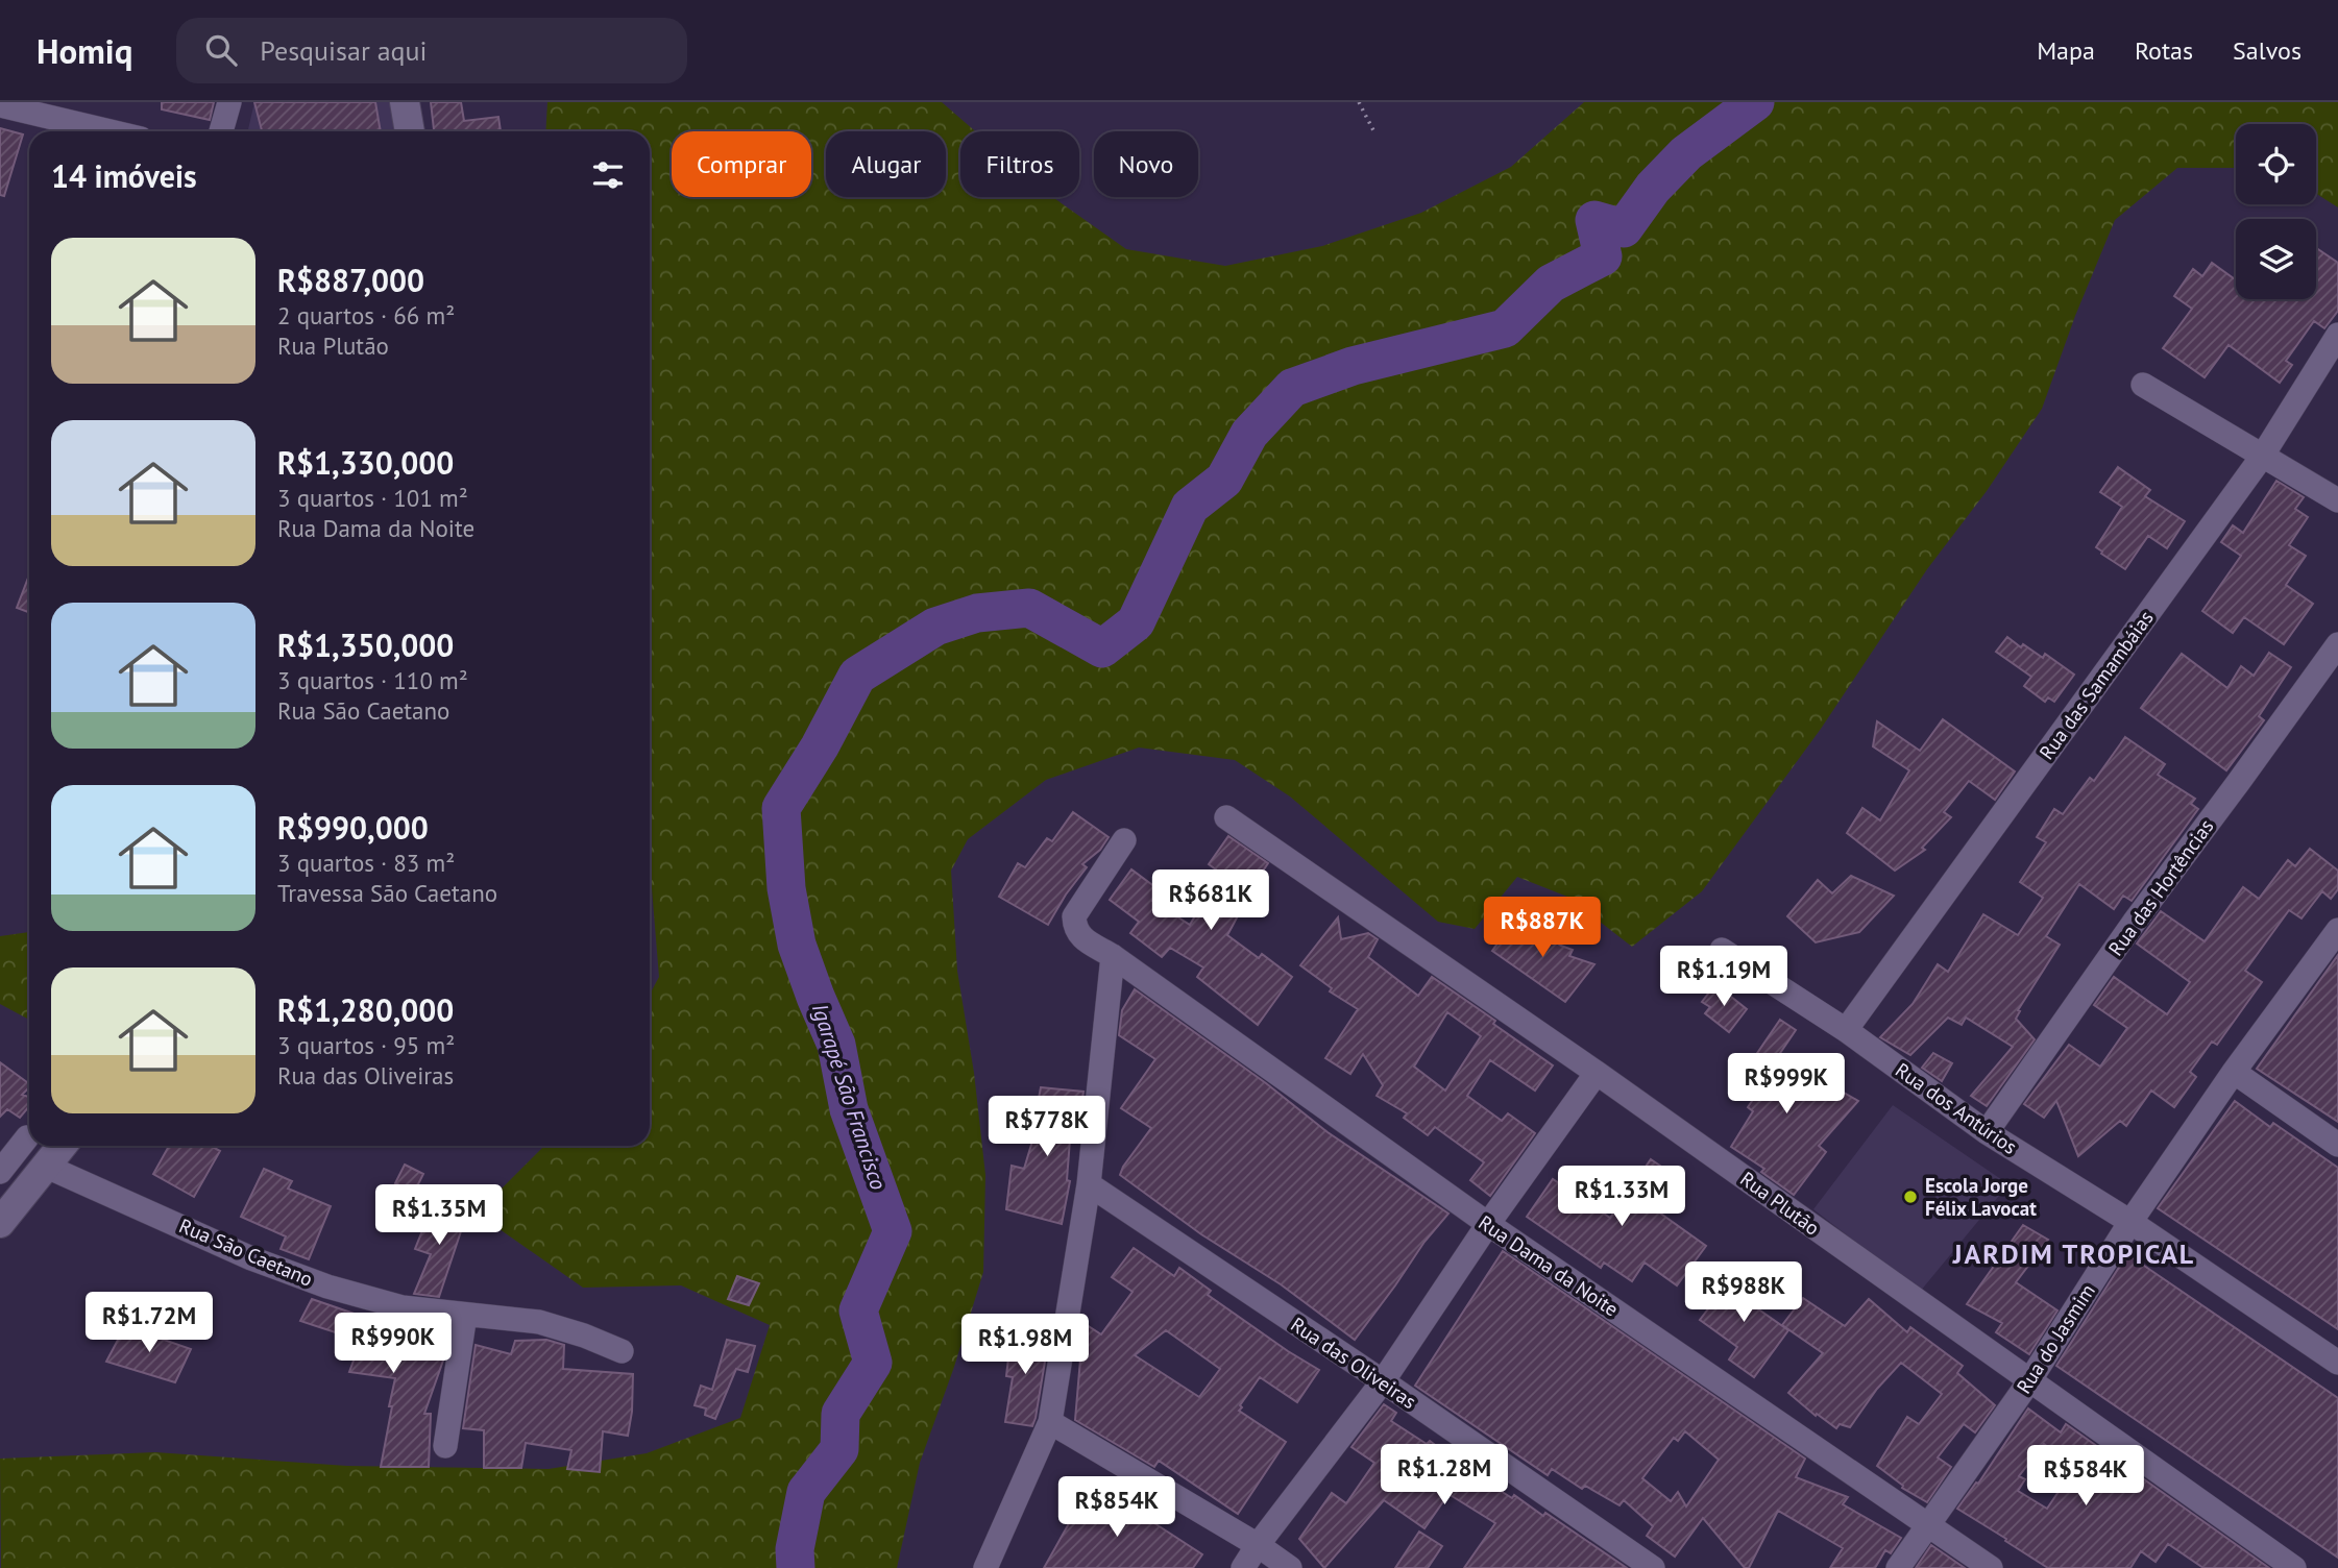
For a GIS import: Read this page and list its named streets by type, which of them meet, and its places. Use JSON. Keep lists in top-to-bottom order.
{
  "streets": {
    "street": [
      "Rua das Samambáias",
      "Rua das Hortências",
      "Rua dos Antúrios",
      "Rua Plutão",
      "Rua São Caetano",
      "Rua Dama da Noite",
      "Rua do Jasmim",
      "Rua das Oliveiras"
    ]
  },
  "crossings": [
    ["Rua das Samambáias", "Rua dos Antúrios"],
    ["Rua das Hortências", "Rua dos Antúrios"],
    ["Rua dos Antúrios", "Rua do Jasmim"],
    ["Rua Plutão", "Rua do Jasmim"],
    ["Rua Dama da Noite", "Rua do Jasmim"]
  ],
  "districts": ["JARDIM TROPICAL"],
  "water": ["Igarapé São Francisco"],
  "places": ["Escola Jorge Félix Lavocat"],
  "page": {
    "header": "Homiq",
    "search": "Pesquisar aqui",
    "nav": ["Mapa", "Rotas", "Salvos"],
    "chip": [
      "Comprar",
      "Alugar",
      "Filtros",
      "Novo"
    ],
    "heading": "14 imóveis",
    "list": [
      {
        "name": "R$887,000",
        "note": "2 quartos · 66 m² · Rua Plutão"
      },
      {
        "name": "R$1,330,000",
        "note": "3 quartos · 101 m² · Rua Dama da Noite"
      },
      {
        "name": "R$1,350,000",
        "note": "3 quartos · 110 m² · Rua São Caetano"
      },
      {
        "name": "R$990,000",
        "note": "3 quartos · 83 m² · Travessa São Caetano"
      },
      {
        "name": "R$1,280,000",
        "note": "3 quartos · 95 m² · Rua das Oliveiras"
      }
    ],
    "price": [
      "R$681K",
      "R$887K",
      "R$1.19M",
      "R$999K",
      "R$778K",
      "R$1.33M",
      "R$1.35M",
      "R$988K",
      "R$1.72M",
      "R$990K",
      "R$1.98M",
      "R$1.28M",
      "R$584K",
      "R$854K"
    ]
  }
}
